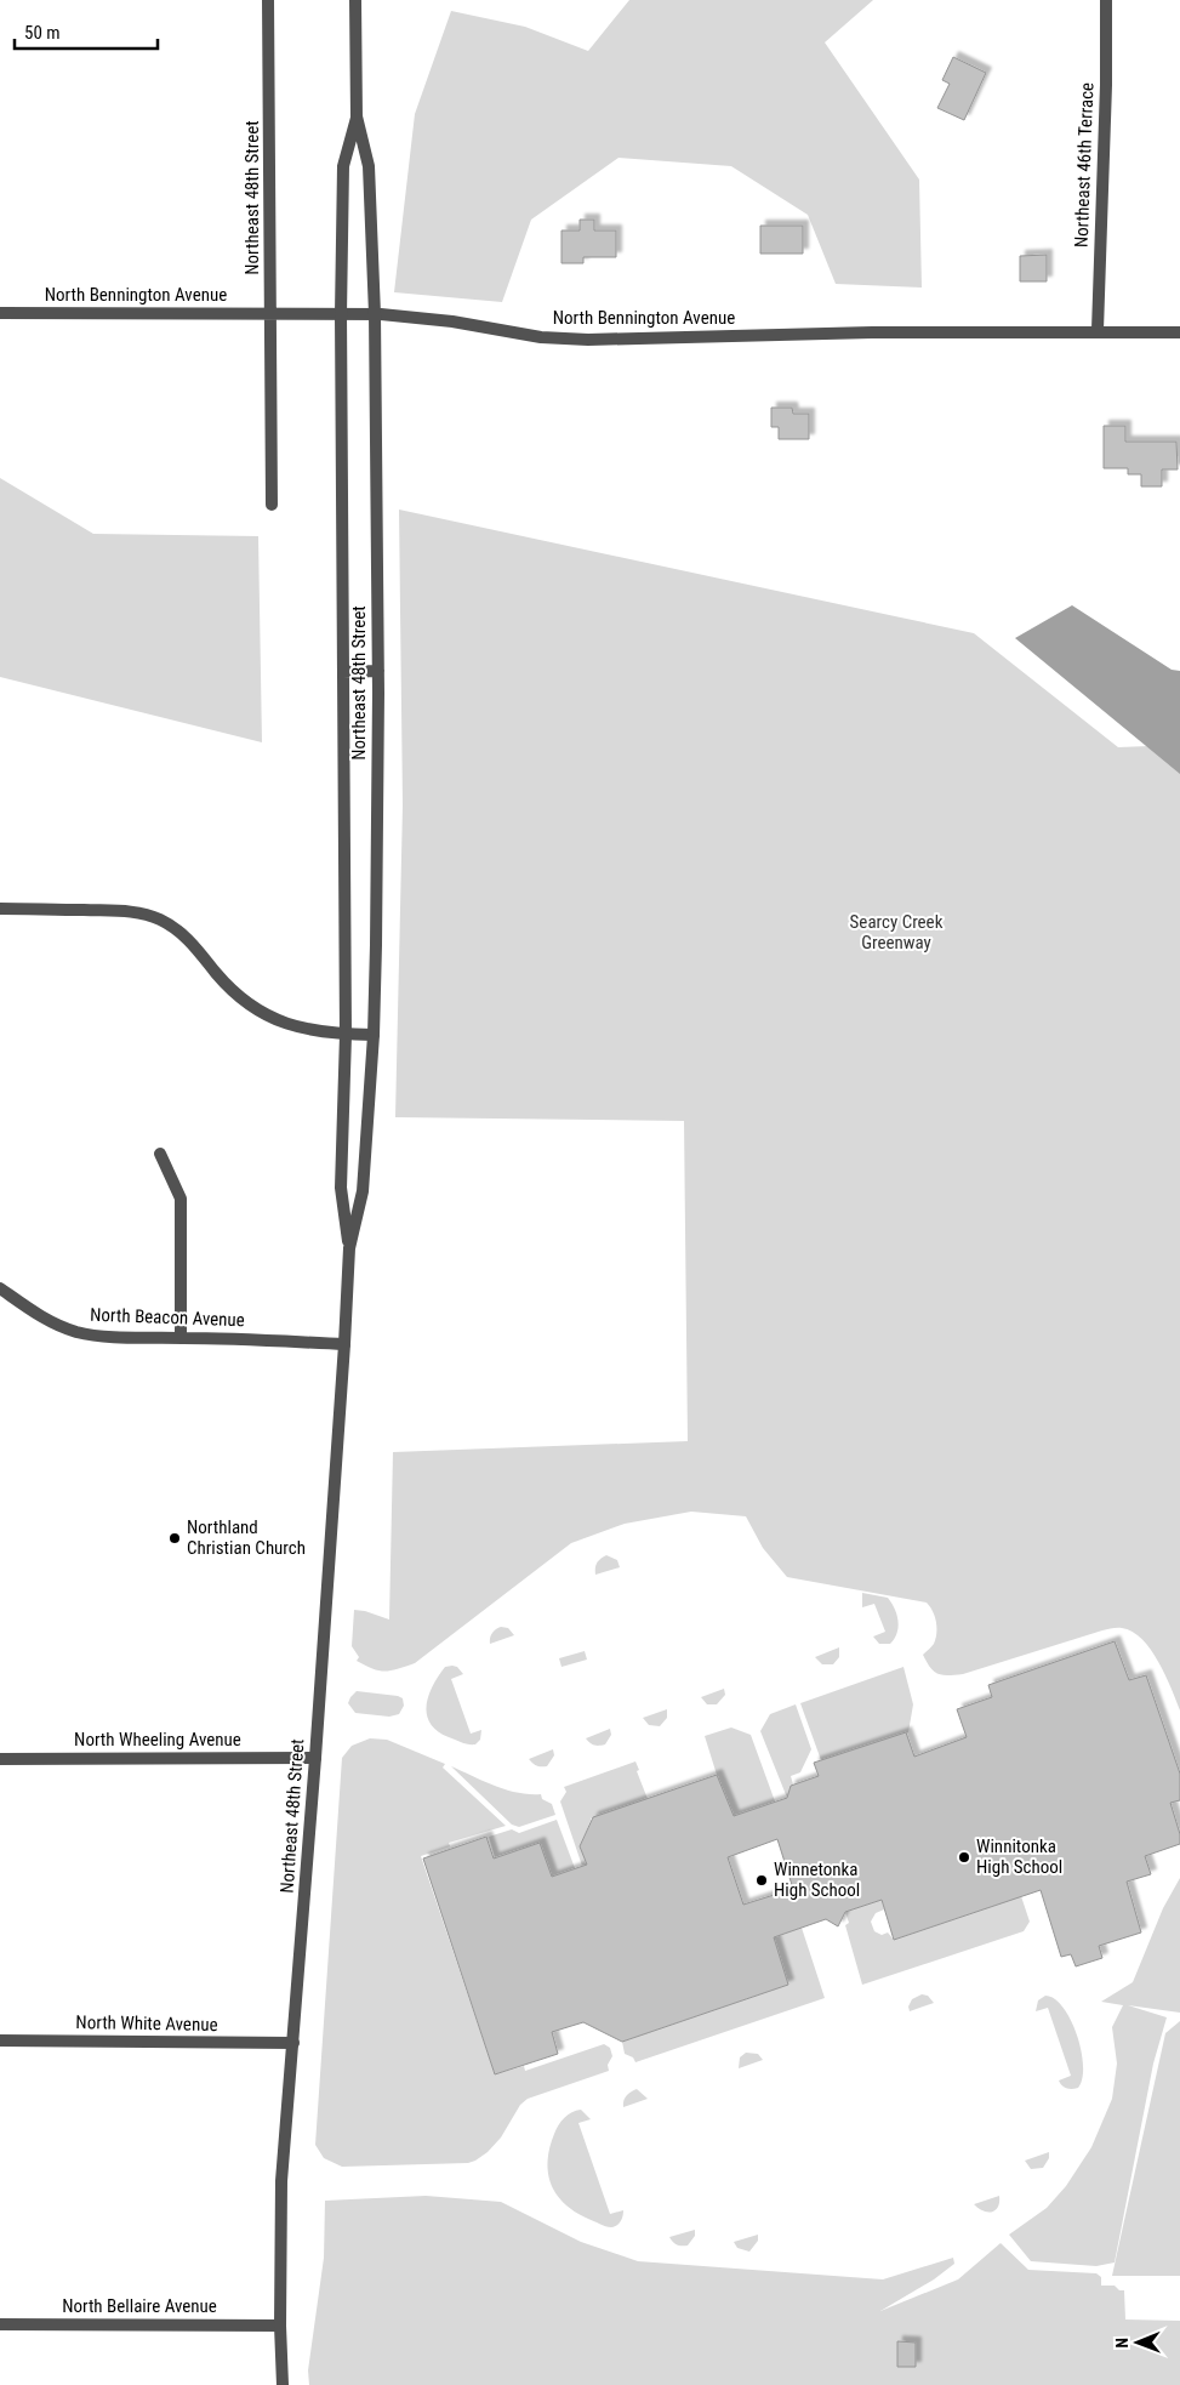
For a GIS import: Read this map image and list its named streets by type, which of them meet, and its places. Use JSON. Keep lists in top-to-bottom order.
{
  "streets": {
    "street": [
      "Northeast 46th Terrace",
      "Northeast 48th Street",
      "North Bennington Avenue",
      "North Beacon Avenue",
      "North Wheeling Avenue",
      "North White Avenue",
      "North Bellaire Avenue"
    ]
  },
  "crossings": [
    ["Northeast 46th Terrace", "North Bennington Avenue"],
    ["Northeast 48th Street", "North Bennington Avenue"],
    ["Northeast 48th Street", "North Beacon Avenue"],
    ["Northeast 48th Street", "North Wheeling Avenue"],
    ["Northeast 48th Street", "North White Avenue"],
    ["Northeast 48th Street", "North Bellaire Avenue"]
  ],
  "parks": ["Searcy Creek Greenway"],
  "places": ["Northland Christian Church", "Winnitonka High School", "Winnetonka High School"],
  "scale_bar": "50 m",
  "north": "left"
}
